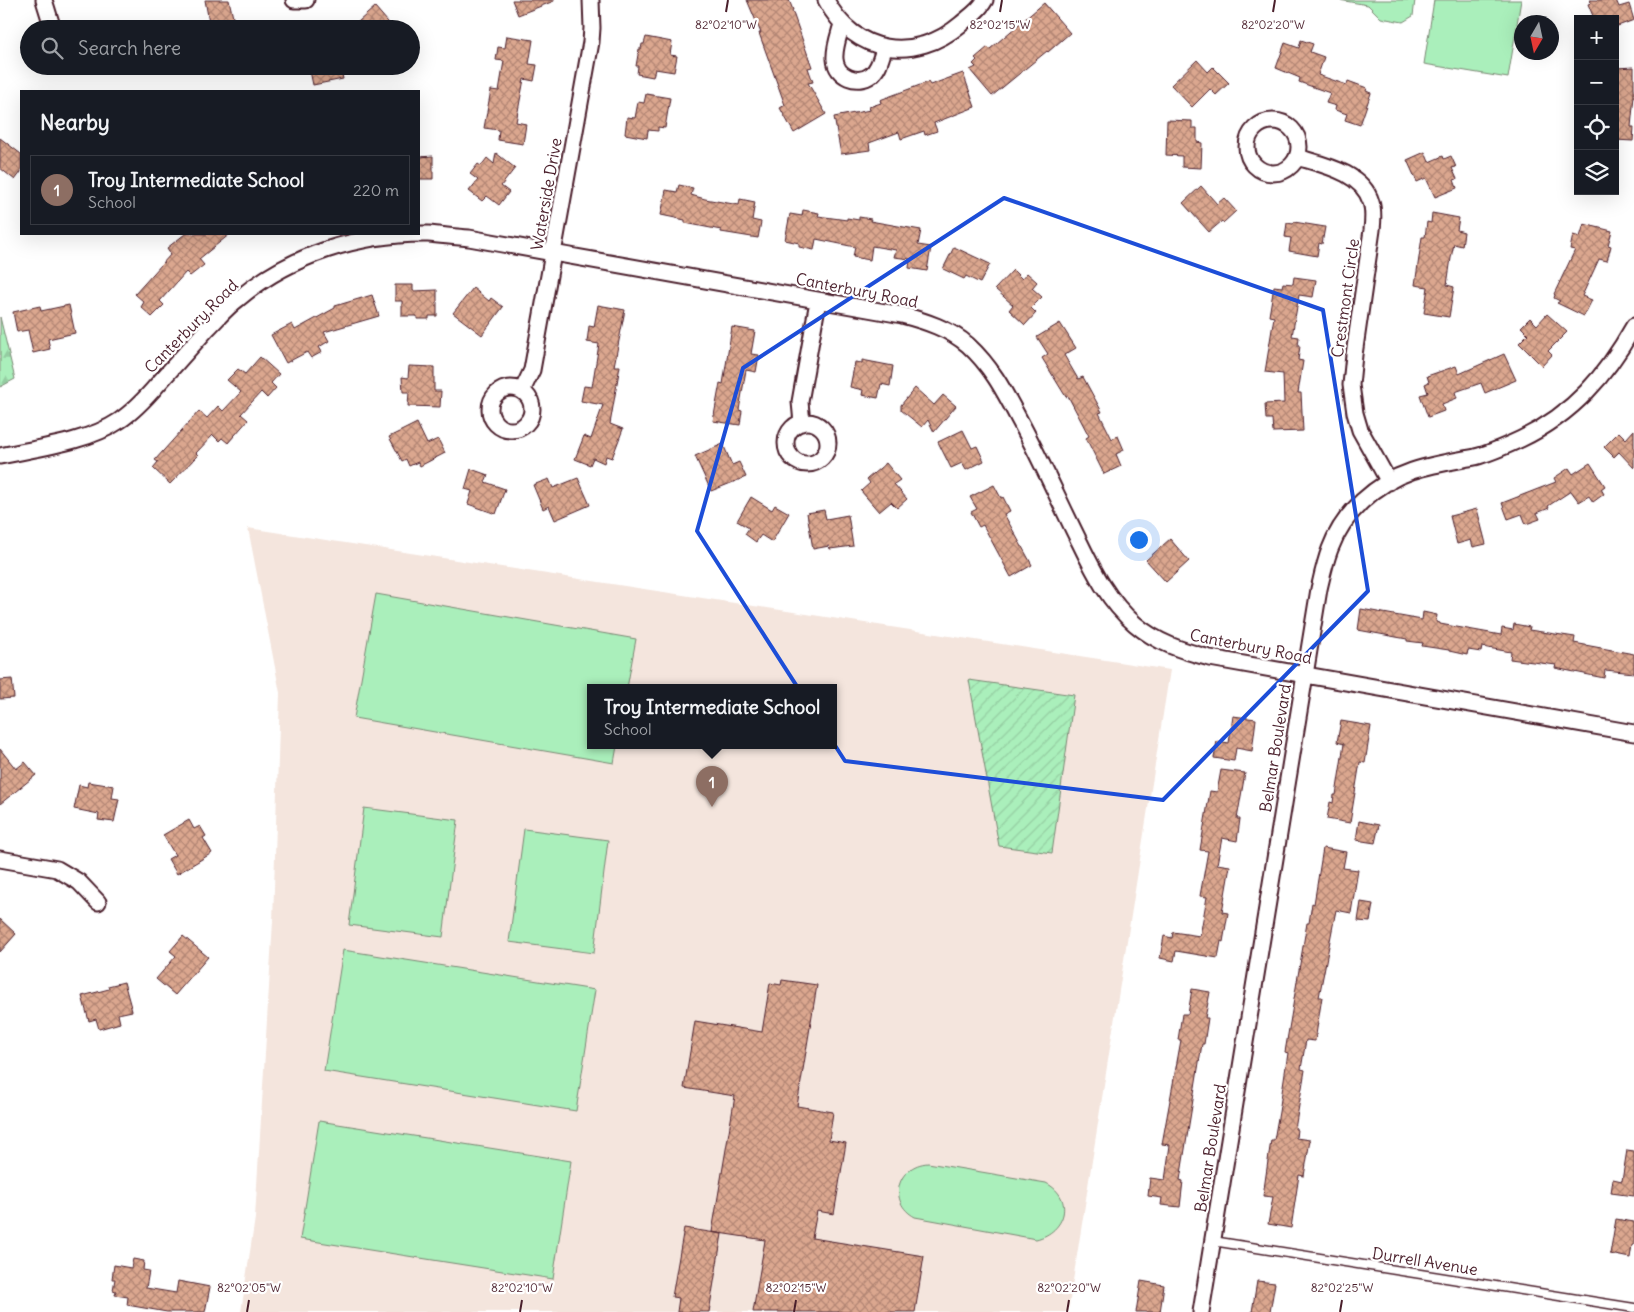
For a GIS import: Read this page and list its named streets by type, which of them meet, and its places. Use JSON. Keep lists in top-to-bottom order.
{
  "streets": {
    "street": [
      "Waterside Drive",
      "Canterbury Road",
      "Crestmont Circle",
      "Belmar Boulevard"
    ],
    "lane": ["Durrell Avenue"]
  },
  "crossings": [
    ["Waterside Drive", "Canterbury Road"],
    ["Canterbury Road", "Belmar Boulevard"],
    ["Crestmont Circle", "Belmar Boulevard"],
    ["Belmar Boulevard", "Durrell Avenue"]
  ],
  "north": "bottom",
  "page": {
    "map_buttons": ["+", "−"],
    "search": "Search here",
    "heading": "Nearby",
    "list": [
      {
        "mark": "1",
        "name": "Troy Intermediate School",
        "note": "School",
        "value": "220 m"
      }
    ],
    "popup": ["Troy Intermediate School", "School"],
    "pins": "1"
  },
  "coordinates": [
    "82°02'10\"W",
    "82°02'15\"W",
    "82°02'20\"W",
    "82°02'05\"W",
    "82°02'25\"W"
  ]
}
